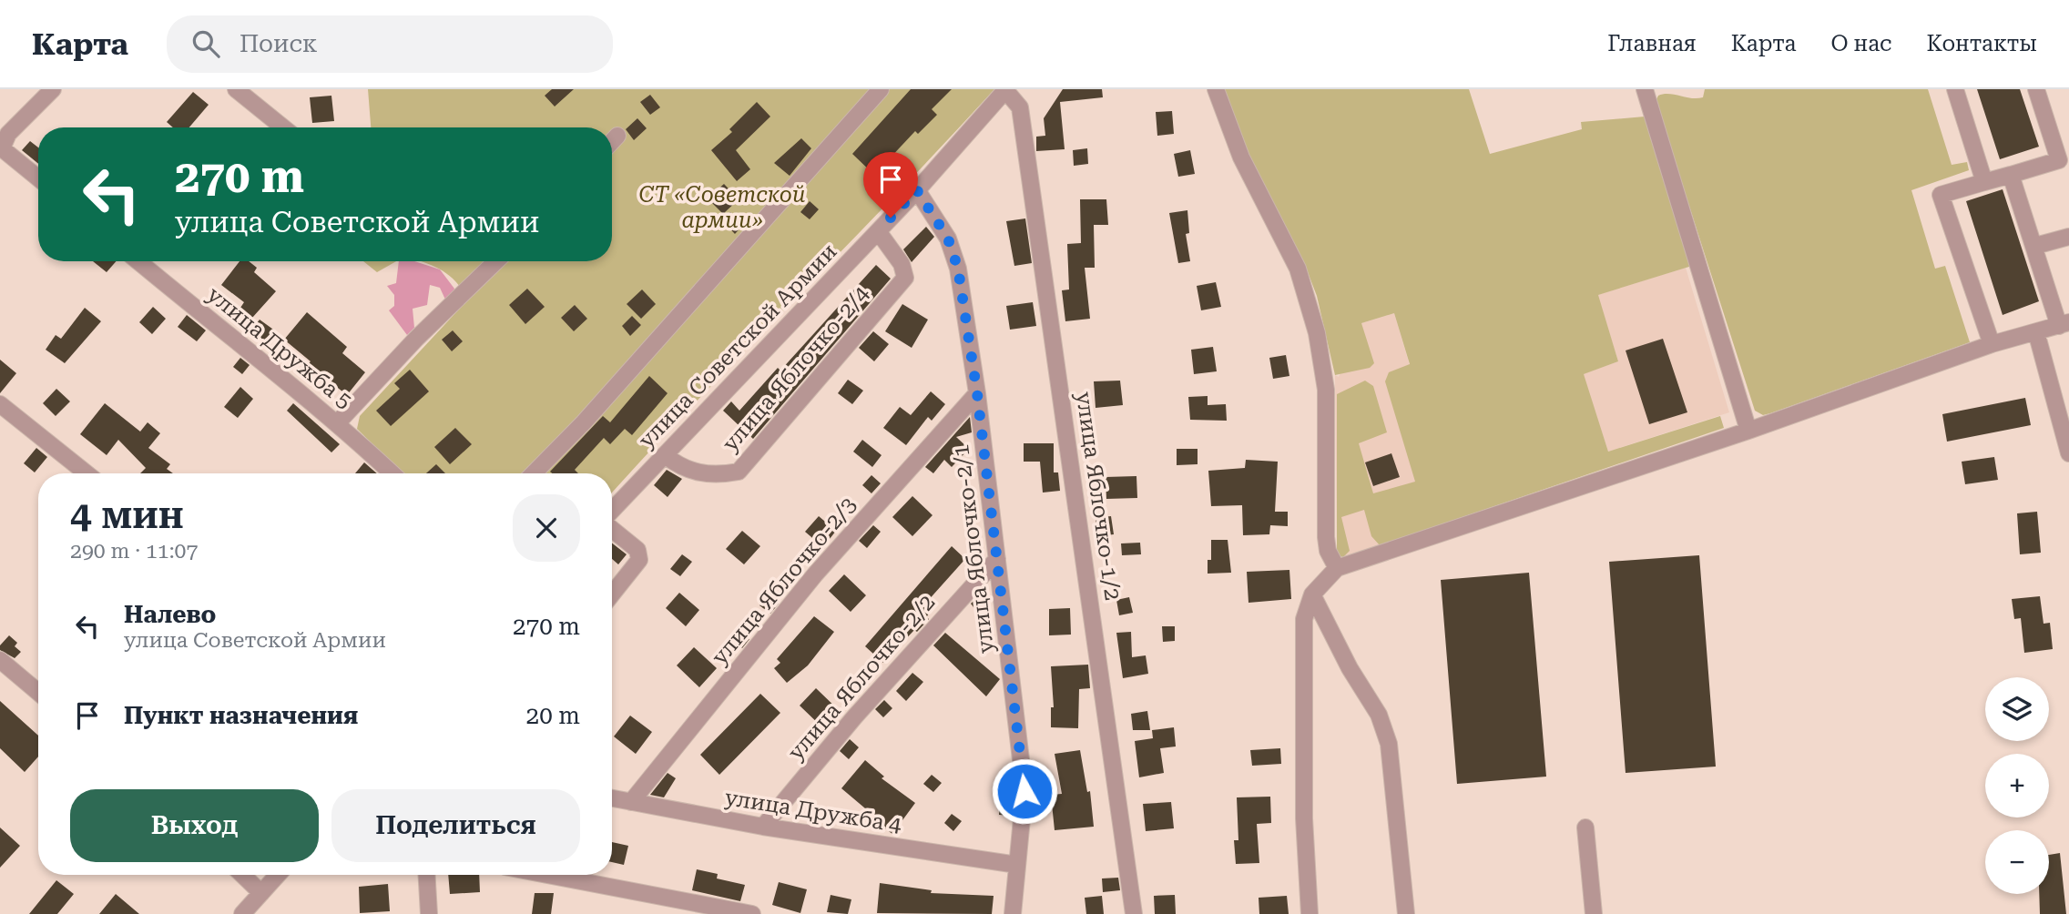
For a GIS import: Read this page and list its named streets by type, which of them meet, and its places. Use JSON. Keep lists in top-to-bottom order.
{
  "streets": {
    "street": [
      "улица Советской Армии",
      "улица Дружба 5",
      "улица Яблочко-2/4",
      "улица Яблочко-1/2",
      "улица Яблочко-2/1",
      "улица Яблочко-2/3",
      "улица Яблочко-2/2",
      "улица Дружба 4"
    ]
  },
  "crossings": [
    ["улица Советской Армии", "улица Яблочко-2/4"],
    ["улица Советской Армии", "улица Яблочко-1/2"],
    ["улица Советской Армии", "улица Яблочко-2/1"],
    ["улица Яблочко-2/1", "улица Яблочко-2/3"],
    ["улица Яблочко-2/1", "улица Яблочко-2/2"],
    ["улица Яблочко-2/1", "улица Дружба 4"],
    ["улица Яблочко-2/3", "улица Дружба 4"],
    ["улица Яблочко-2/2", "улица Дружба 4"]
  ],
  "parks": ["СТ «Советской армии»"],
  "page": {
    "header": "Карта",
    "search": "Поиск",
    "nav": [
      "Главная",
      "Карта",
      "О нас",
      "Контакты"
    ],
    "turn": ["270 m", "улица Советской Армии"],
    "heading": ["4 мин", "290 m · 11:07"],
    "list": [
      {
        "name": "Налево",
        "note": "улица Советской Армии",
        "value": "270 m"
      },
      {
        "name": "Пункт назначения",
        "value": "20 m"
      }
    ],
    "map_buttons": ["+", "−"],
    "buttons": ["Выход", "Поделиться"]
  }
}
